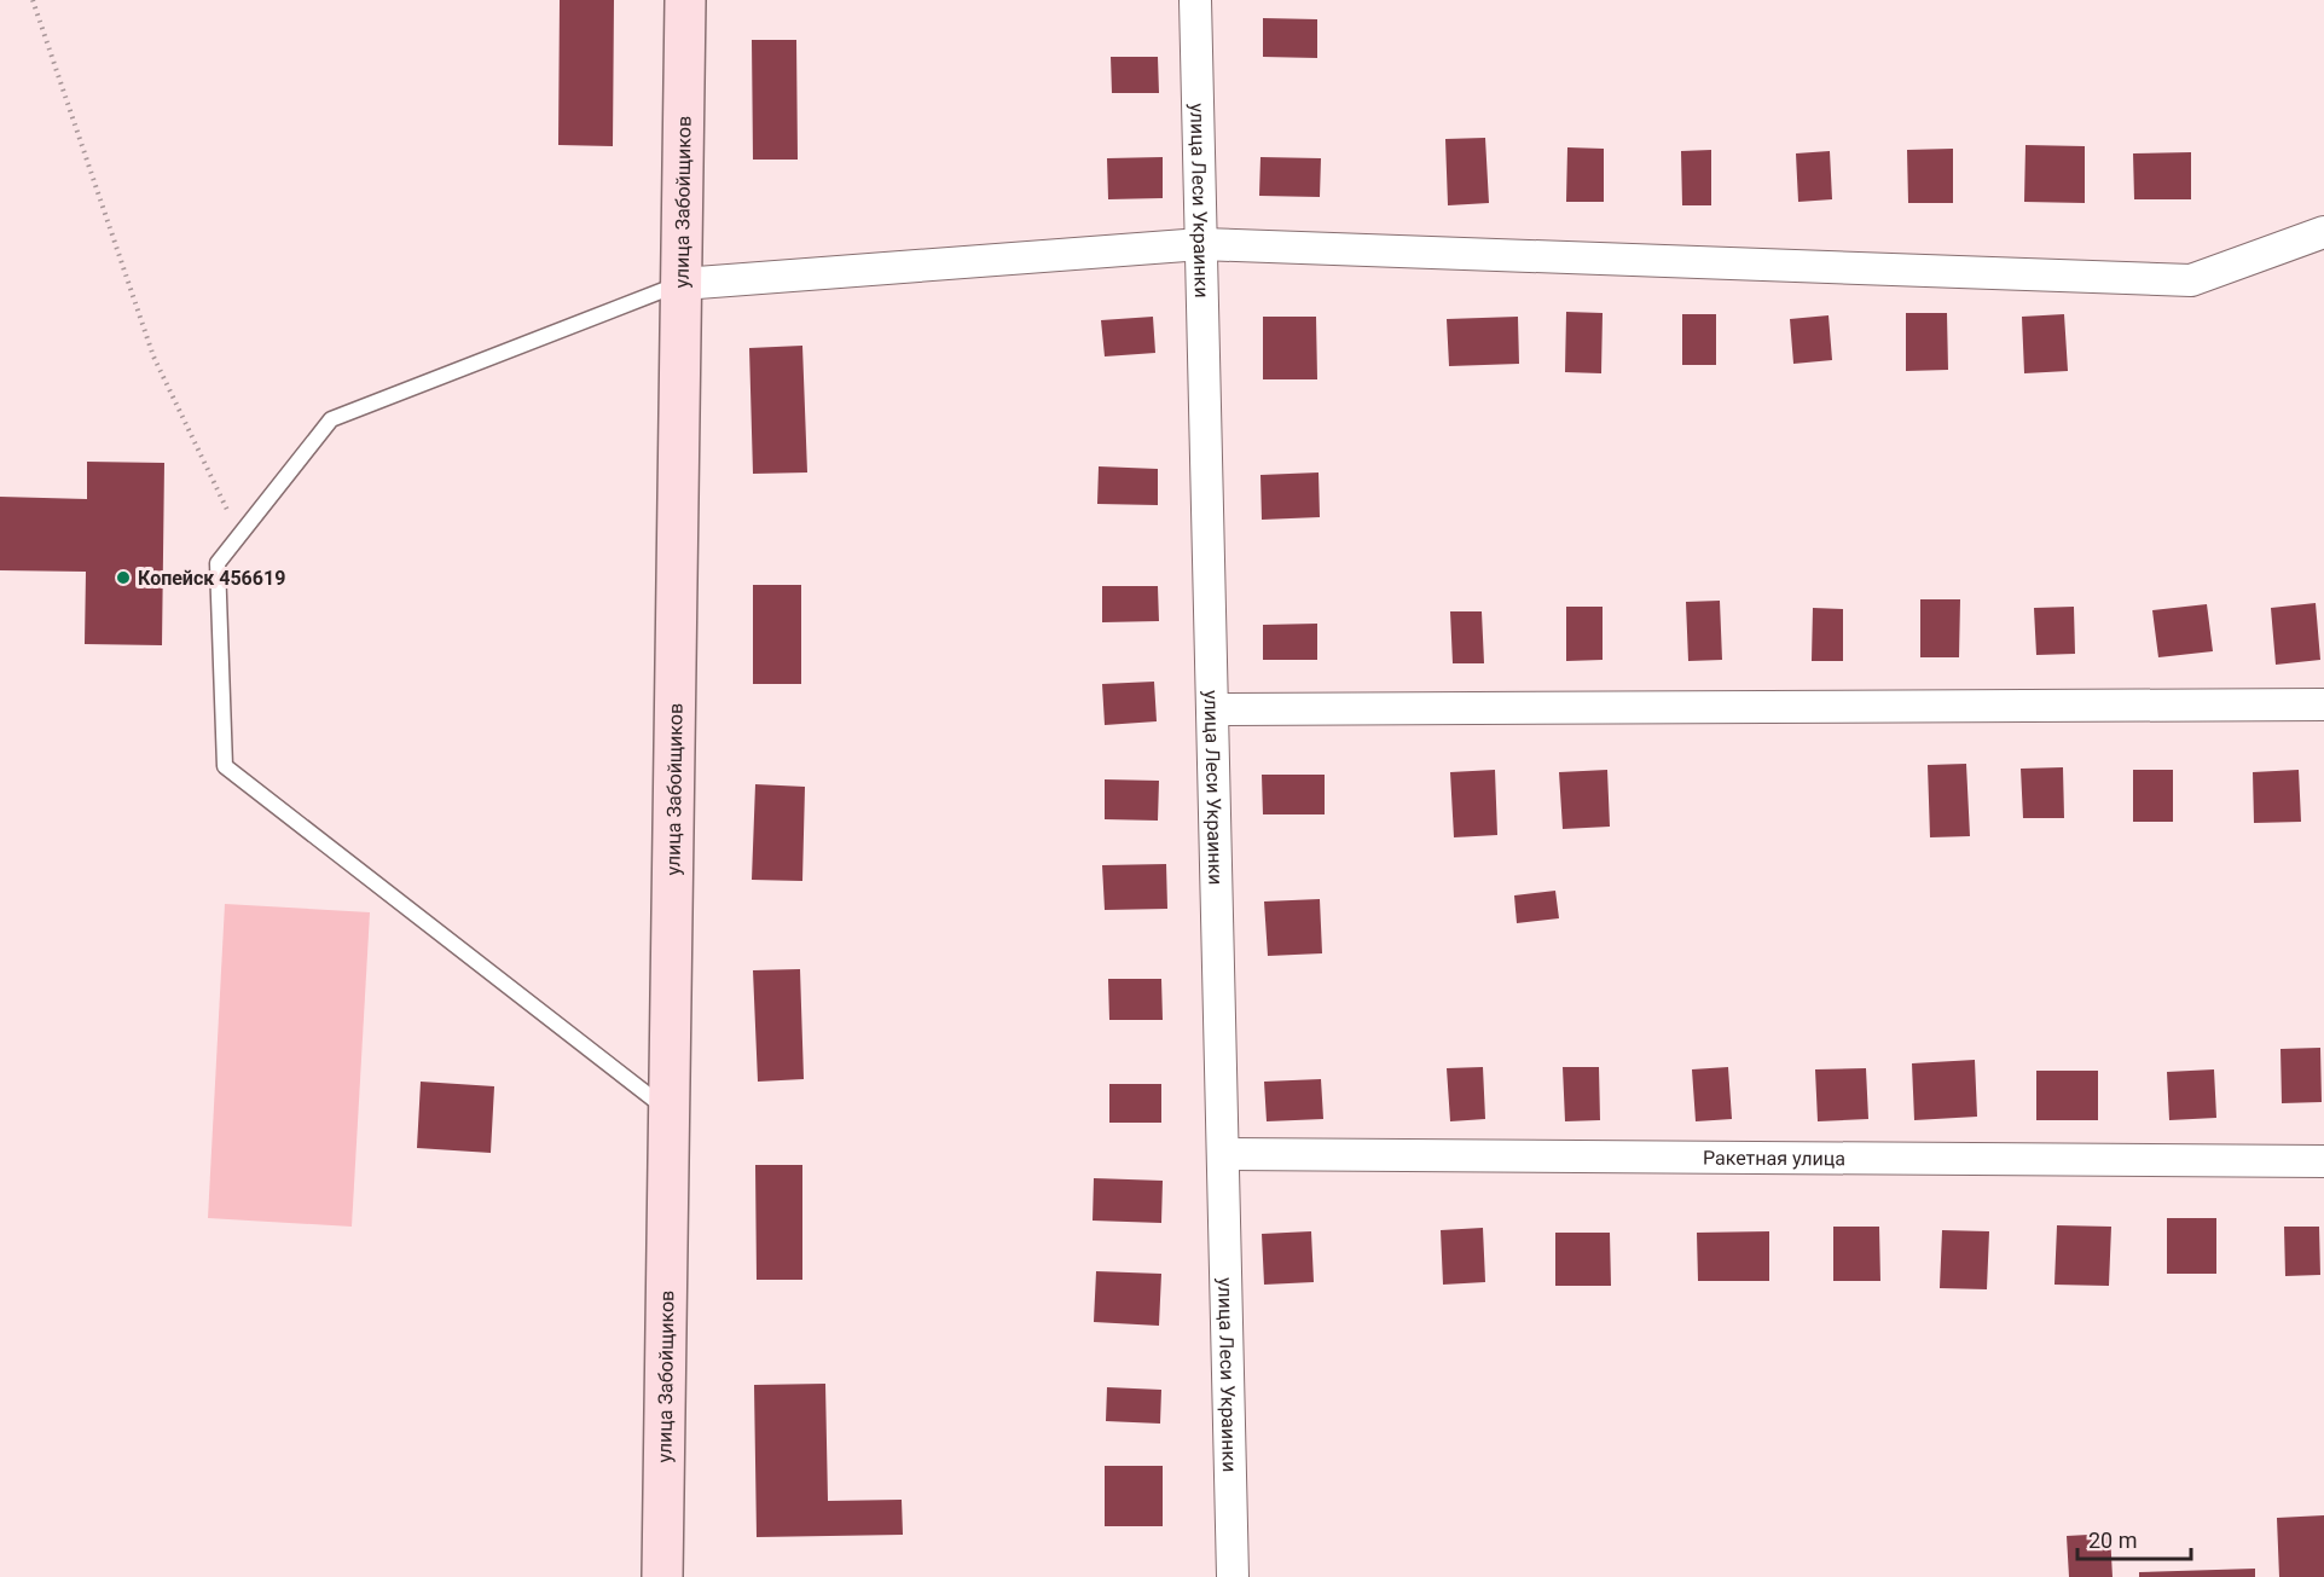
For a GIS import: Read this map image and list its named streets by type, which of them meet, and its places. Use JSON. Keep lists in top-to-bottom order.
{
  "streets": {
    "main road": ["улица Забойщиков"],
    "street": ["улица Леси Украинки", "Ракетная улица"]
  },
  "crossings": [
    ["улица Леси Украинки", "Ракетная улица"]
  ],
  "places": ["Копейск 456619"],
  "scale_bar": "20 m"
}
